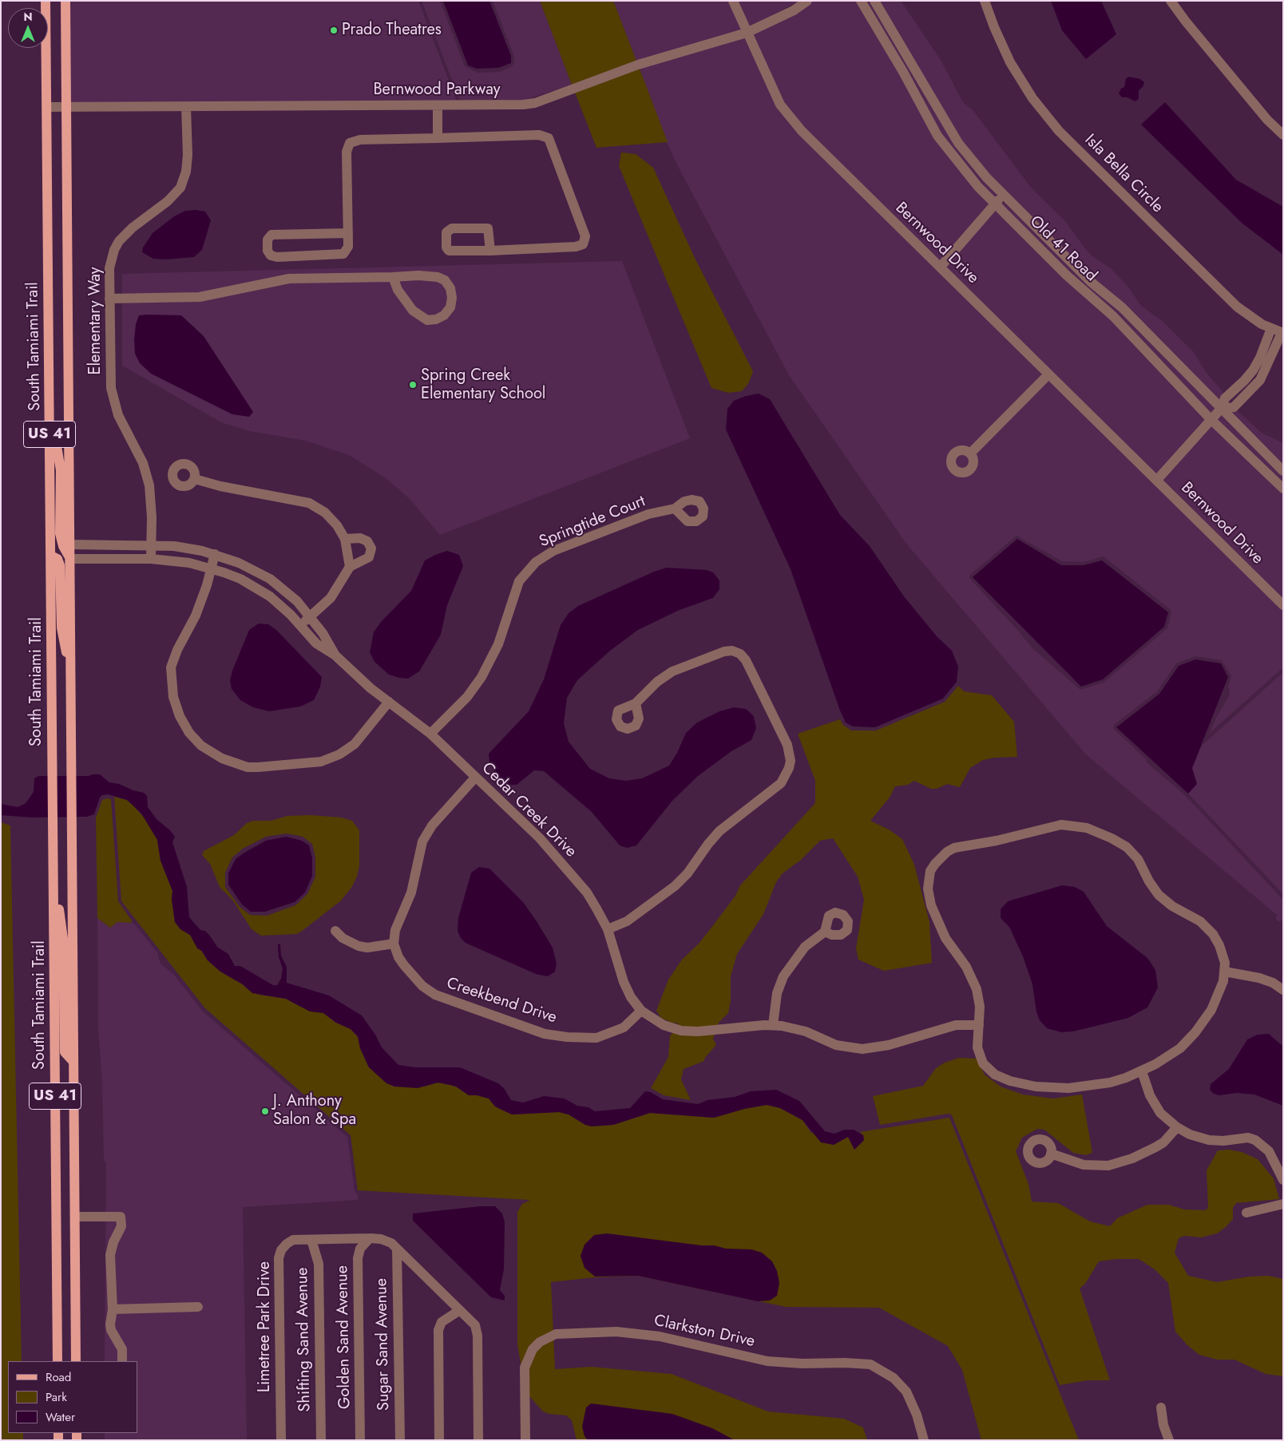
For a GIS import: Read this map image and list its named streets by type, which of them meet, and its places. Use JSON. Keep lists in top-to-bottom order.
{
  "streets": {
    "main road": ["South Tamiami Trail", "US 41"],
    "street": [
      "Bernwood Parkway",
      "Isla Bella Circle",
      "Bernwood Drive",
      "Old 41 Road",
      "Elementary Way",
      "Springtide Court",
      "Cedar Creek Drive",
      "Creekbend Drive",
      "Limetree Park Drive",
      "Clarkston Drive",
      "Golden Sand Avenue",
      "Shifting Sand Avenue",
      "Sugar Sand Avenue"
    ]
  },
  "crossings": [
    ["Bernwood Parkway", "Bernwood Drive"],
    ["Bernwood Parkway", "Elementary Way"],
    ["Bernwood Parkway", "South Tamiami Trail"],
    ["Bernwood Drive", "Old 41 Road"],
    ["Elementary Way", "Cedar Creek Drive"],
    ["South Tamiami Trail", "Cedar Creek Drive"],
    ["Springtide Court", "Cedar Creek Drive"],
    ["Cedar Creek Drive", "Creekbend Drive"],
    ["Limetree Park Drive", "Golden Sand Avenue"],
    ["Limetree Park Drive", "Shifting Sand Avenue"],
    ["Limetree Park Drive", "Sugar Sand Avenue"]
  ],
  "places": ["Prado Theatres", "Spring Creek Elementary School", "J. Anthony Salon & Spa"],
  "legend": ["Road", "Park", "Water"],
  "north": "top"
}
